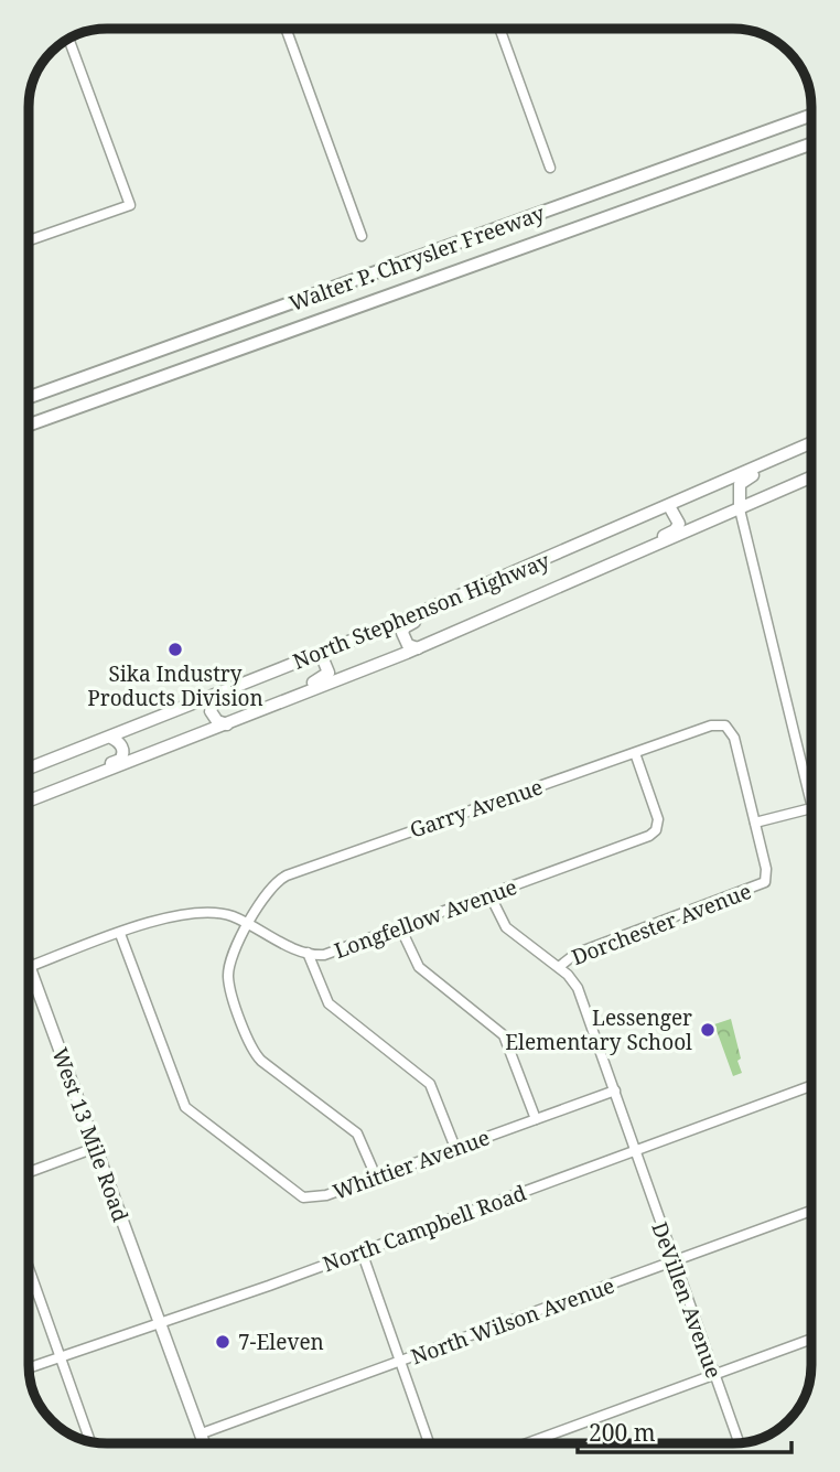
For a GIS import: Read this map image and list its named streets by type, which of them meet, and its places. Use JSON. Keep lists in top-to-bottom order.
{
  "streets": {
    "highway": ["Walter P. Chrysler Freeway"],
    "main road": ["North Stephenson Highway", "West 13 Mile Road"],
    "street": [
      "Garry Avenue",
      "Longfellow Avenue",
      "Dorchester Avenue",
      "Whittier Avenue",
      "North Campbell Road",
      "DeVillen Avenue",
      "North Wilson Avenue"
    ]
  },
  "crossings": [
    ["Garry Avenue", "Longfellow Avenue"],
    ["Garry Avenue", "Dorchester Avenue"],
    ["Garry Avenue", "Whittier Avenue"],
    ["Longfellow Avenue", "West 13 Mile Road"],
    ["Longfellow Avenue", "Whittier Avenue"],
    ["Longfellow Avenue", "DeVillen Avenue"],
    ["Dorchester Avenue", "DeVillen Avenue"],
    ["West 13 Mile Road", "North Campbell Road"],
    ["West 13 Mile Road", "North Wilson Avenue"],
    ["Whittier Avenue", "DeVillen Avenue"],
    ["North Campbell Road", "DeVillen Avenue"],
    ["DeVillen Avenue", "North Wilson Avenue"]
  ],
  "places": ["Sika Industry Products Division", "Lessenger Elementary School", "7-Eleven"],
  "scale_bar": "200 m"
}
